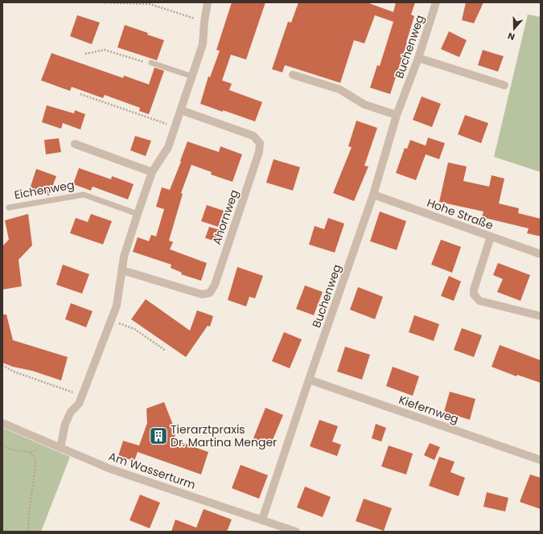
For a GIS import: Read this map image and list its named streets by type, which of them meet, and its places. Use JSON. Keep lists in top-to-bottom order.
{
  "streets": {
    "street": [
      "Buchenweg",
      "Hohe Straße",
      "Ahornweg",
      "Kiefernweg",
      "Am Wasserturm"
    ],
    "lane": ["Eichenweg"]
  },
  "crossings": [
    ["Buchenweg", "Hohe Straße"],
    ["Buchenweg", "Kiefernweg"],
    ["Buchenweg", "Am Wasserturm"]
  ],
  "places": {
    "building": ["Tierarztpraxis Dr. Martina Menger"]
  },
  "north": "bottom"
}
